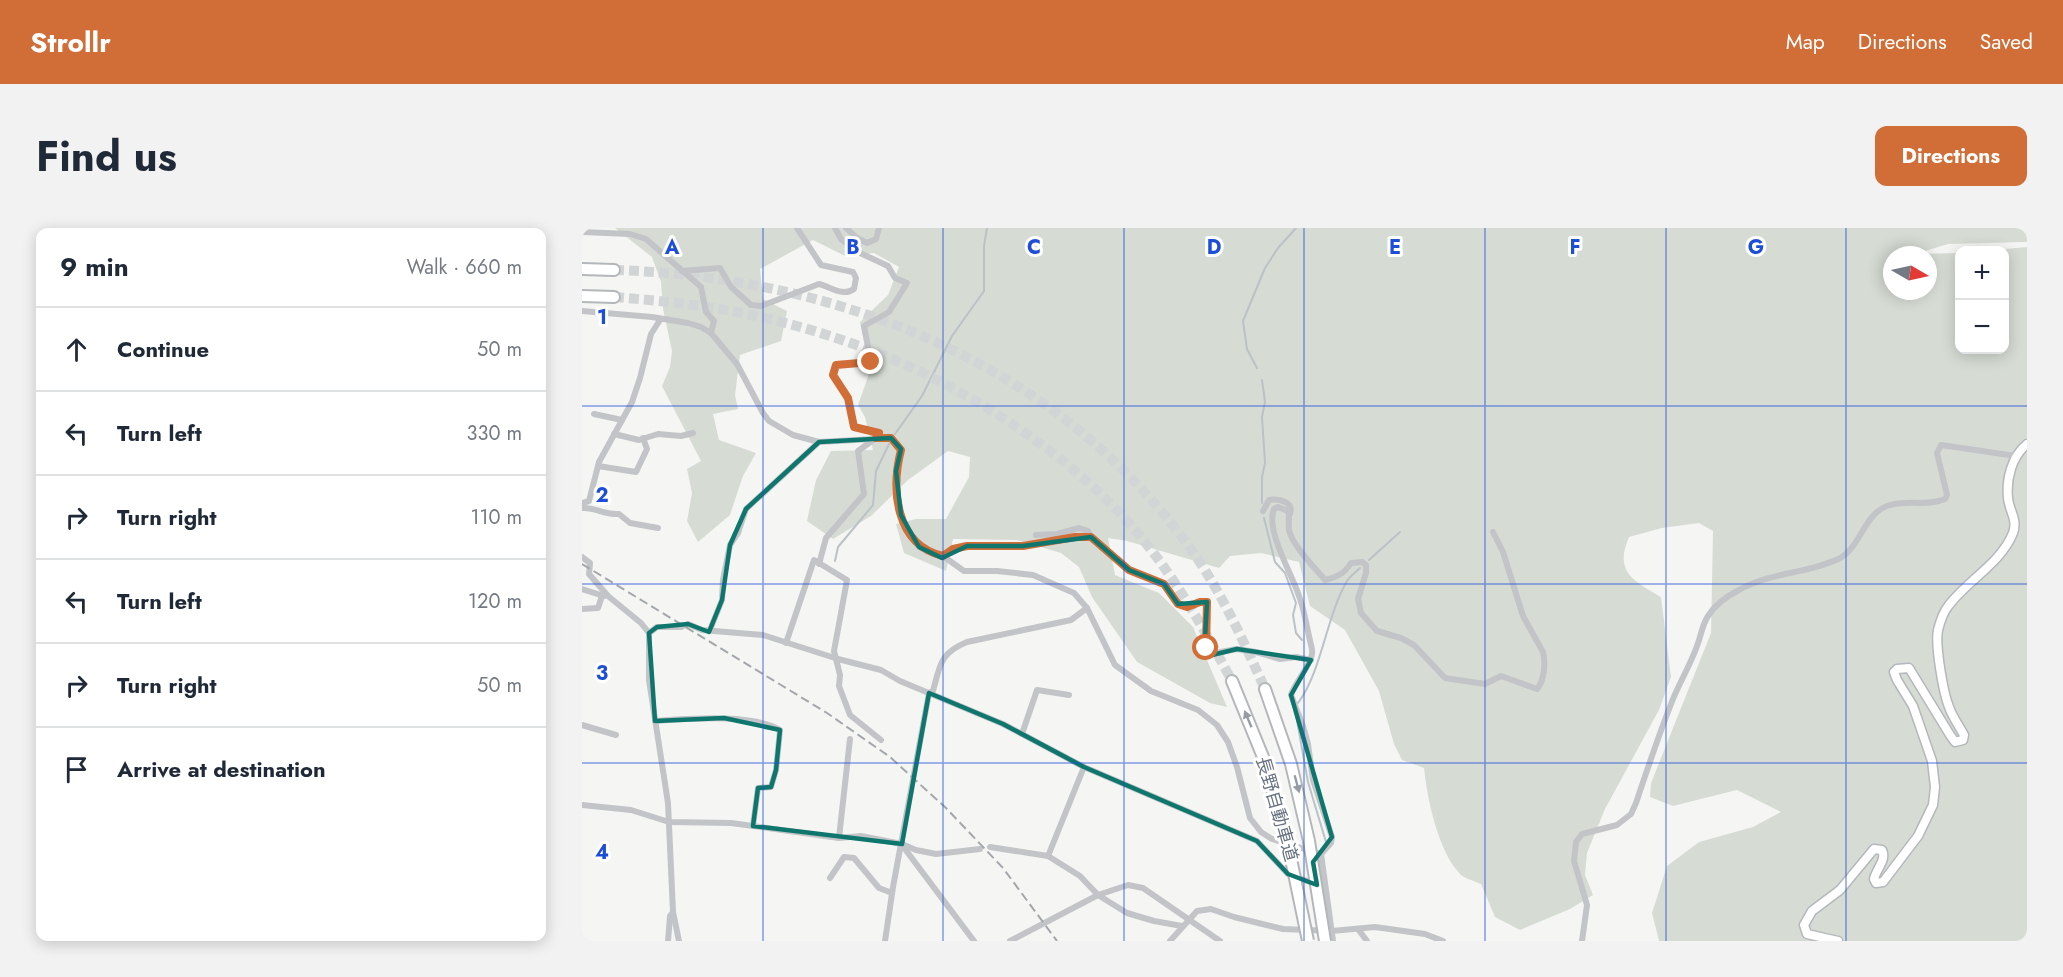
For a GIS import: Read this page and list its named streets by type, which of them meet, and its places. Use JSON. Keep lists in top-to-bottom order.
{
  "streets": {
    "highway": ["長野自動車道"]
  },
  "north": "right",
  "page": {
    "header": "Strollr",
    "nav": ["Map", "Directions", "Saved"],
    "title": "Find us",
    "buttons": "Directions",
    "heading": ["9 min", "Walk · 660 m"],
    "map_buttons": ["+", "−"],
    "list": [
      ["Continue", "50 m"],
      ["Turn left", "330 m"],
      ["Turn right", "110 m"],
      ["Turn left", "120 m"],
      ["Turn right", "50 m"],
      "Arrive at destination"
    ]
  },
  "grid": {
    "columns": [
      "A",
      "B",
      "C",
      "D",
      "E",
      "F",
      "G"
    ],
    "rows": [
      "1",
      "2",
      "3",
      "4"
    ]
  }
}
